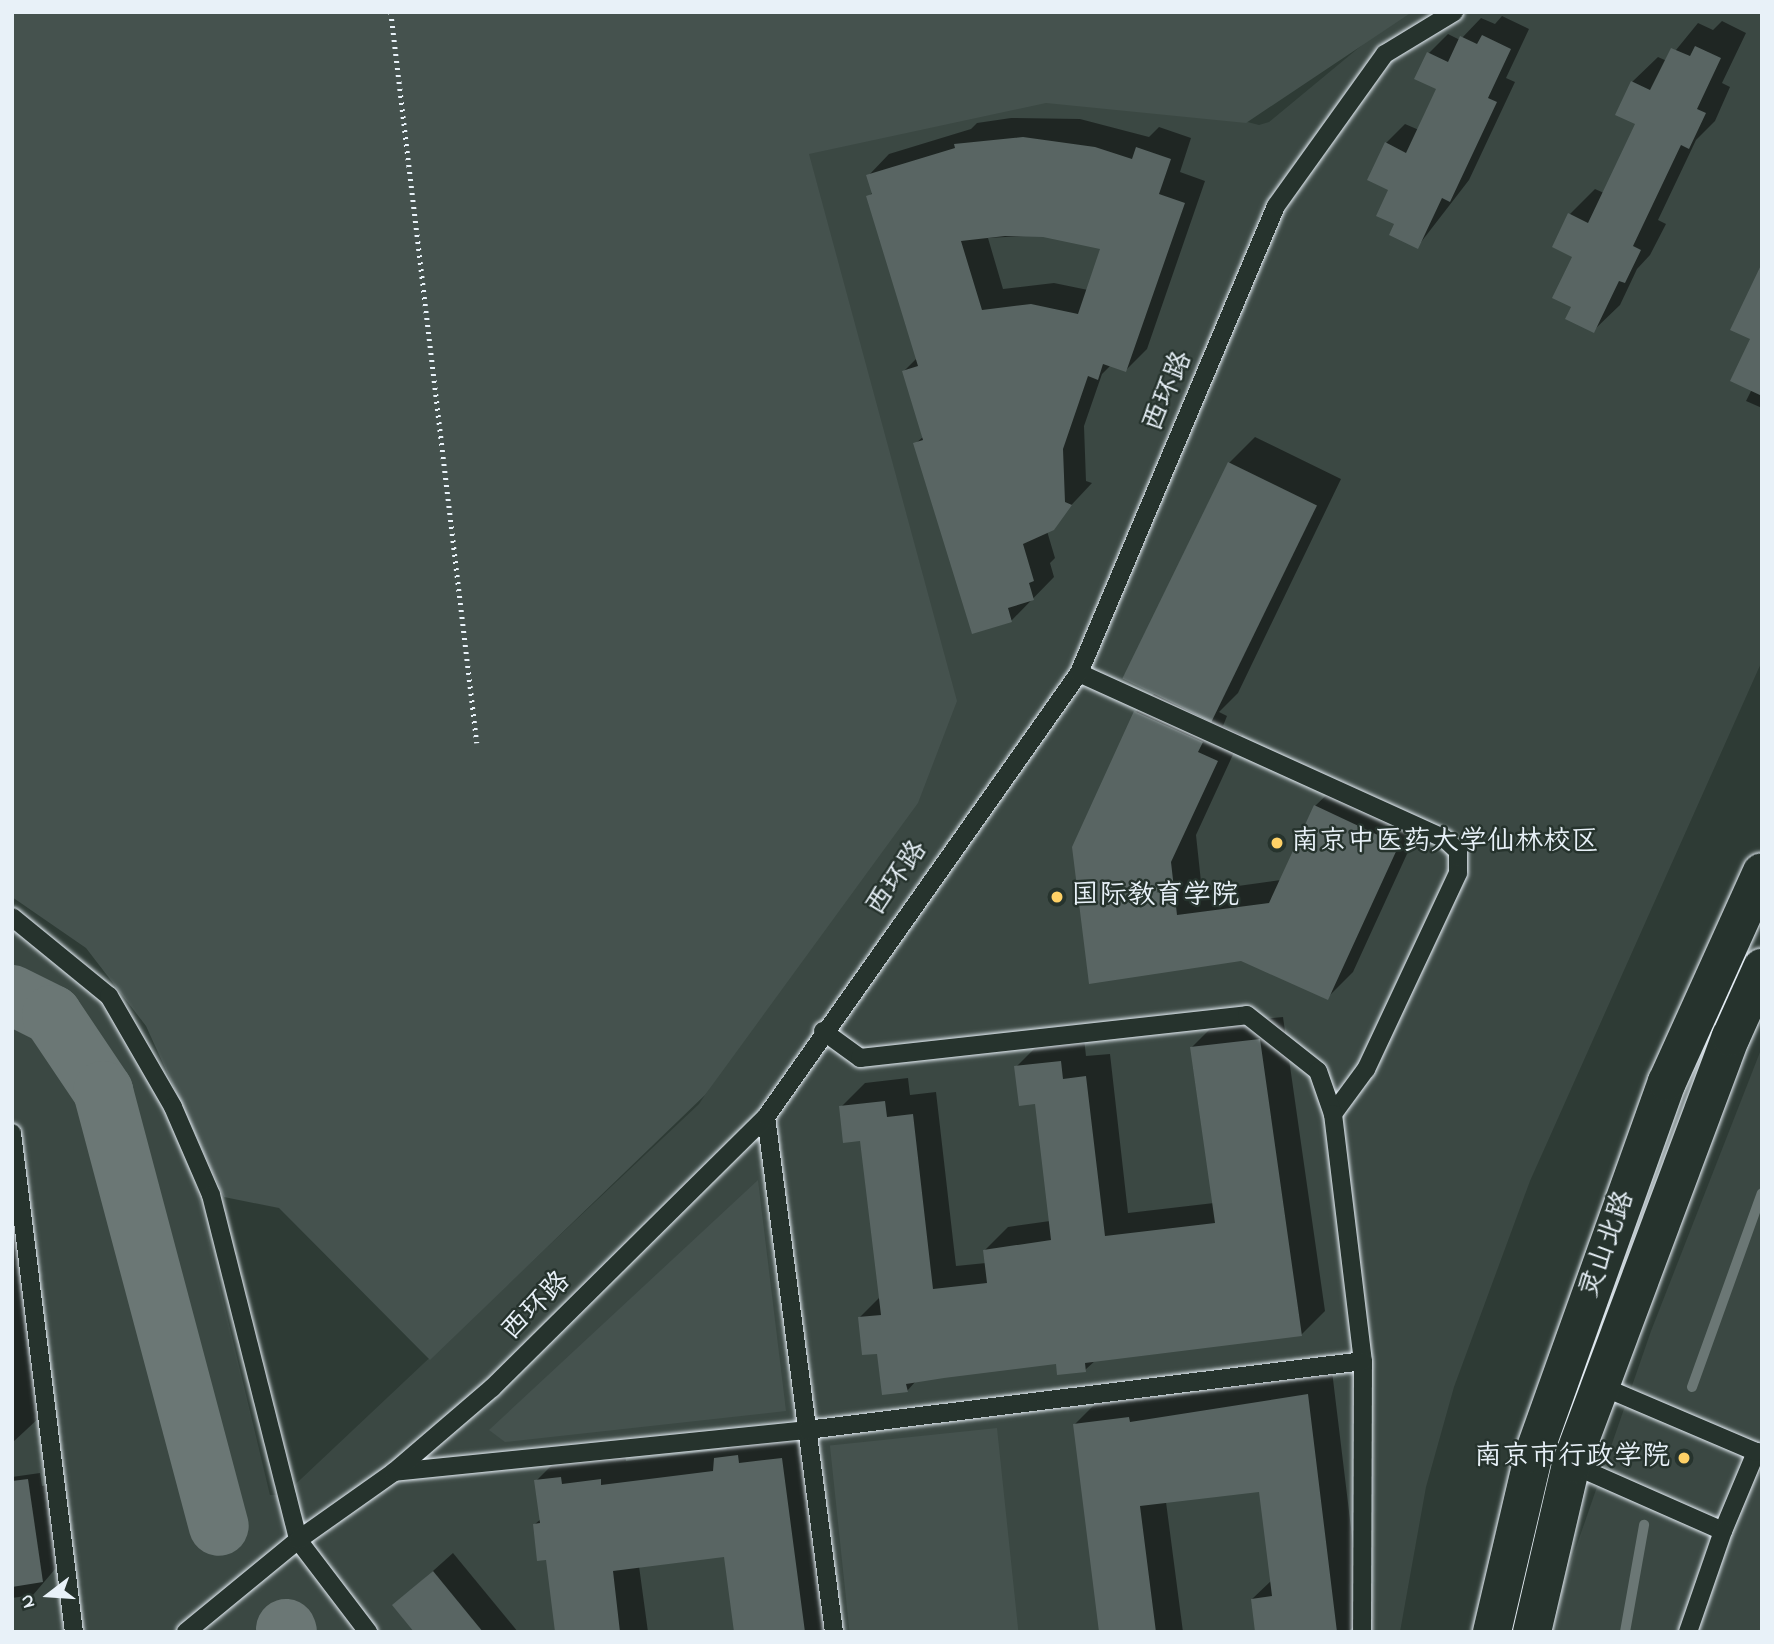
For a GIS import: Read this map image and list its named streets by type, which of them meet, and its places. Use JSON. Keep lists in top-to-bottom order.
{
  "streets": {
    "main road": ["灵山北路"],
    "lane": ["西环路"]
  },
  "places": ["南京中医药大学仙林校区", "国际教育学院", "南京市行政学院"],
  "north": "left"
}
